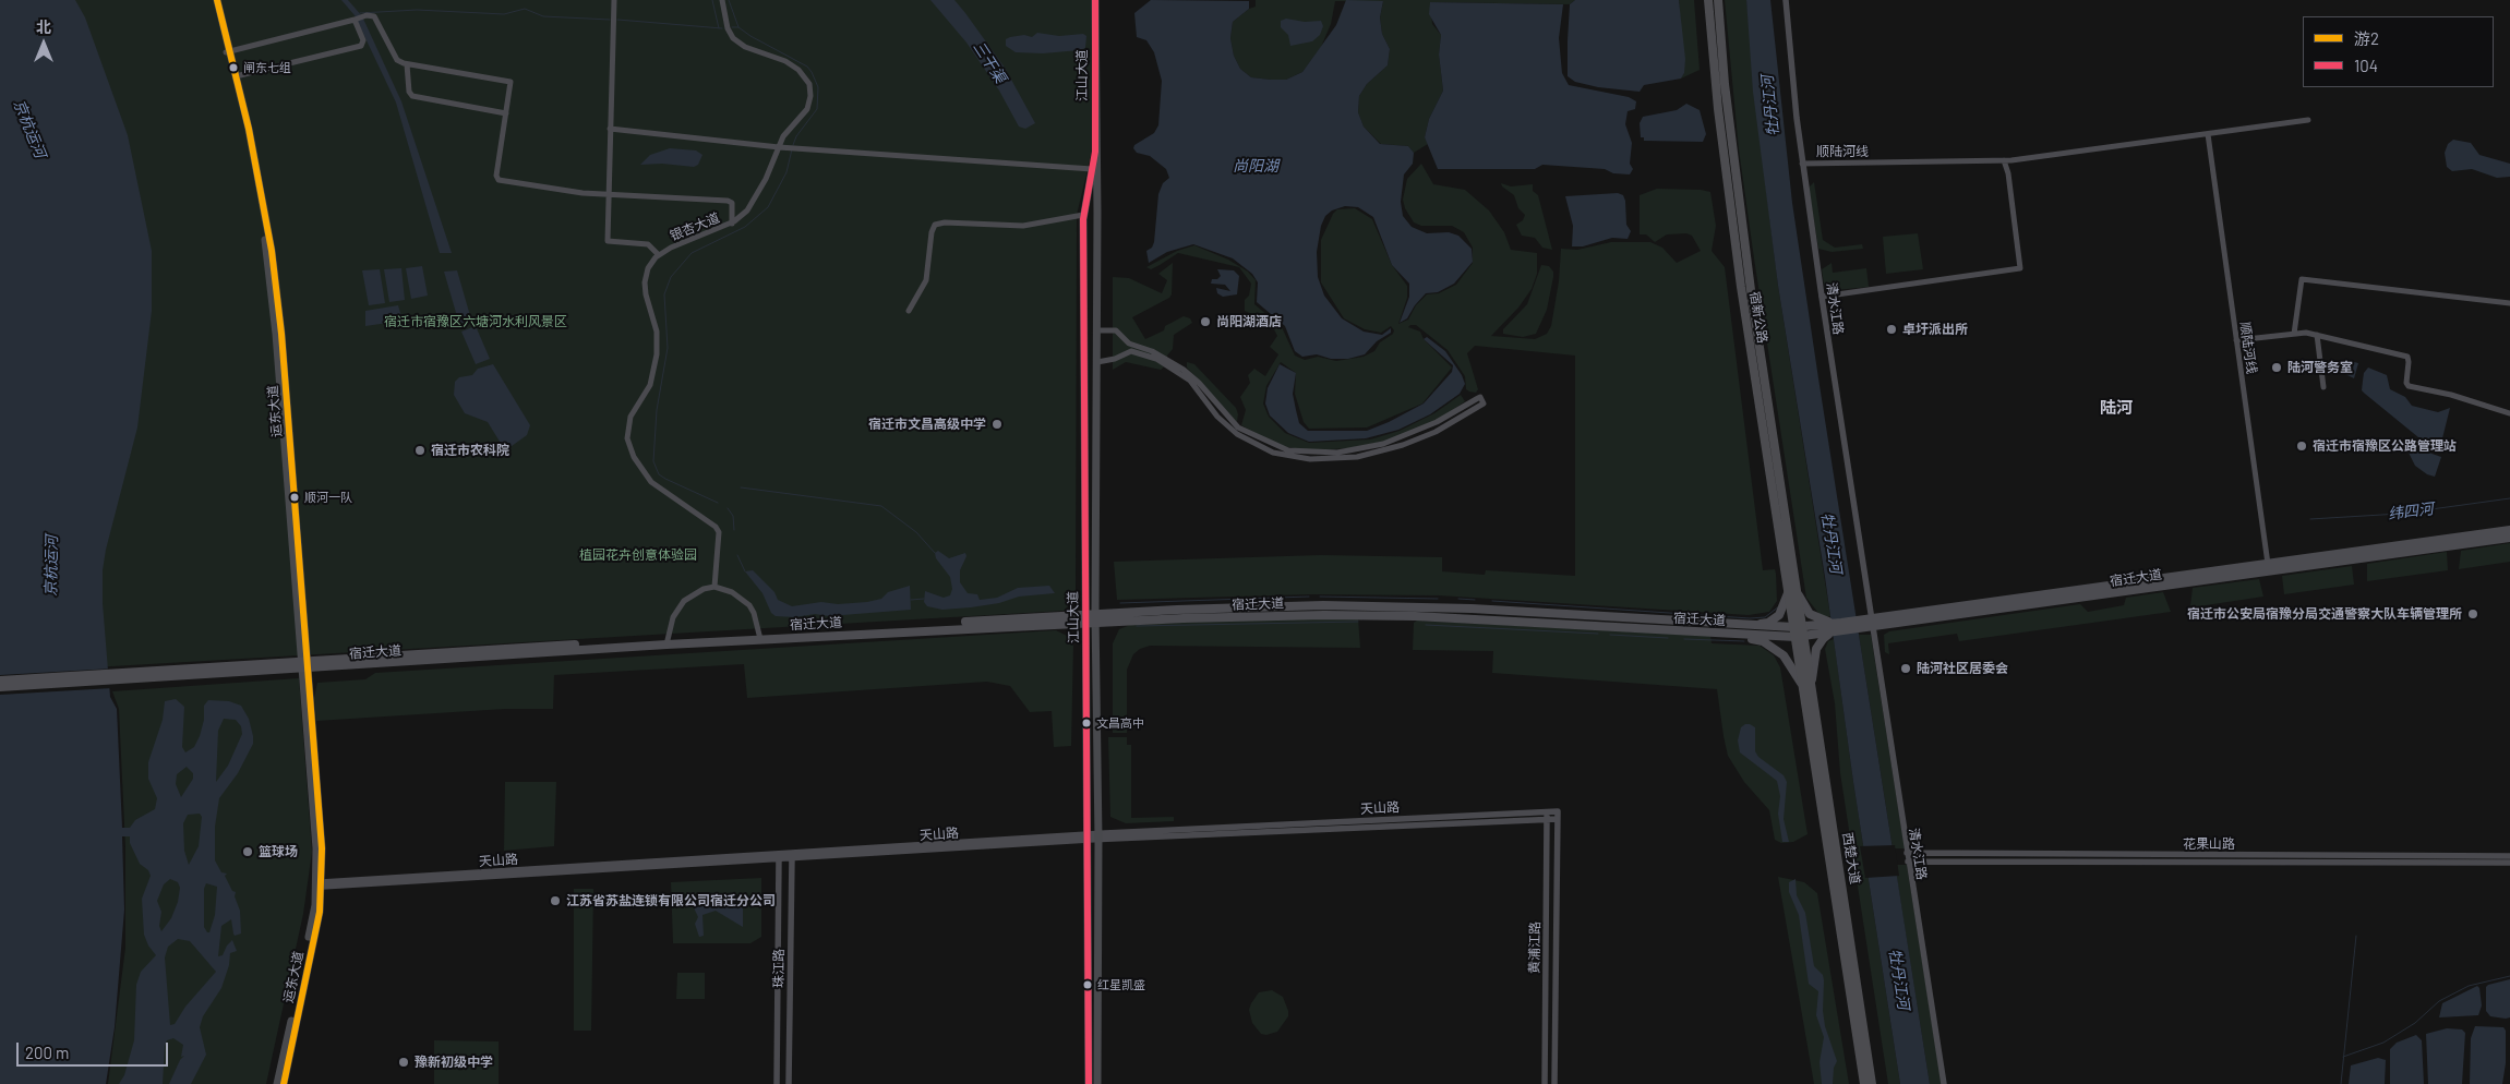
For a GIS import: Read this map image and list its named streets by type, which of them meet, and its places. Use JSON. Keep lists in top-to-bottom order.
{
  "streets": {
    "highway": ["宿新公路", "西楚大道"],
    "main road": ["江山大道", "运东大道", "宿迁大道"],
    "street": [
      "顺陆河线",
      "银杏大道",
      "清水江路",
      "天山路",
      "花果山路",
      "黄浦江路",
      "珠江路"
    ]
  },
  "crossings": [
    ["江山大道", "宿迁大道"],
    ["江山大道", "天山路"],
    ["顺陆河线", "清水江路"],
    ["顺陆河线", "宿迁大道"],
    ["清水江路", "宿迁大道"],
    ["清水江路", "花果山路"],
    ["宿新公路", "宿迁大道"],
    ["宿新公路", "西楚大道"],
    ["运东大道", "宿迁大道"],
    ["运东大道", "天山路"],
    ["宿迁大道", "西楚大道"],
    ["天山路", "黄浦江路"],
    ["天山路", "珠江路"]
  ],
  "districts": ["陆河"],
  "water": [
    "三干渠",
    "牡丹江河",
    "京杭运河",
    "尚阳湖",
    "纬四河"
  ],
  "parks": ["宿迁市宿豫区六塘河水利风景区", "植园花卉创意体验园"],
  "places": [
    "闸东七组",
    "尚阳湖酒店",
    "卓圩派出所",
    "陆河警务室",
    "宿迁市文昌高级中学",
    "宿迁市宿豫区公路管理站",
    "宿迁市农科院",
    "顺河一队",
    "宿迁市公安局宿豫分局交通警察大队车辆管理所",
    "陆河社区居委会",
    "文昌高中",
    "篮球场",
    "江苏省苏盐连锁有限公司宿迁分公司",
    "红星凯盛",
    "豫新初级中学"
  ],
  "lines": ["transit line 游2", "transit line 104"],
  "legend": ["游2", "104"],
  "scale_bar": "200 m",
  "north": "top"
}
